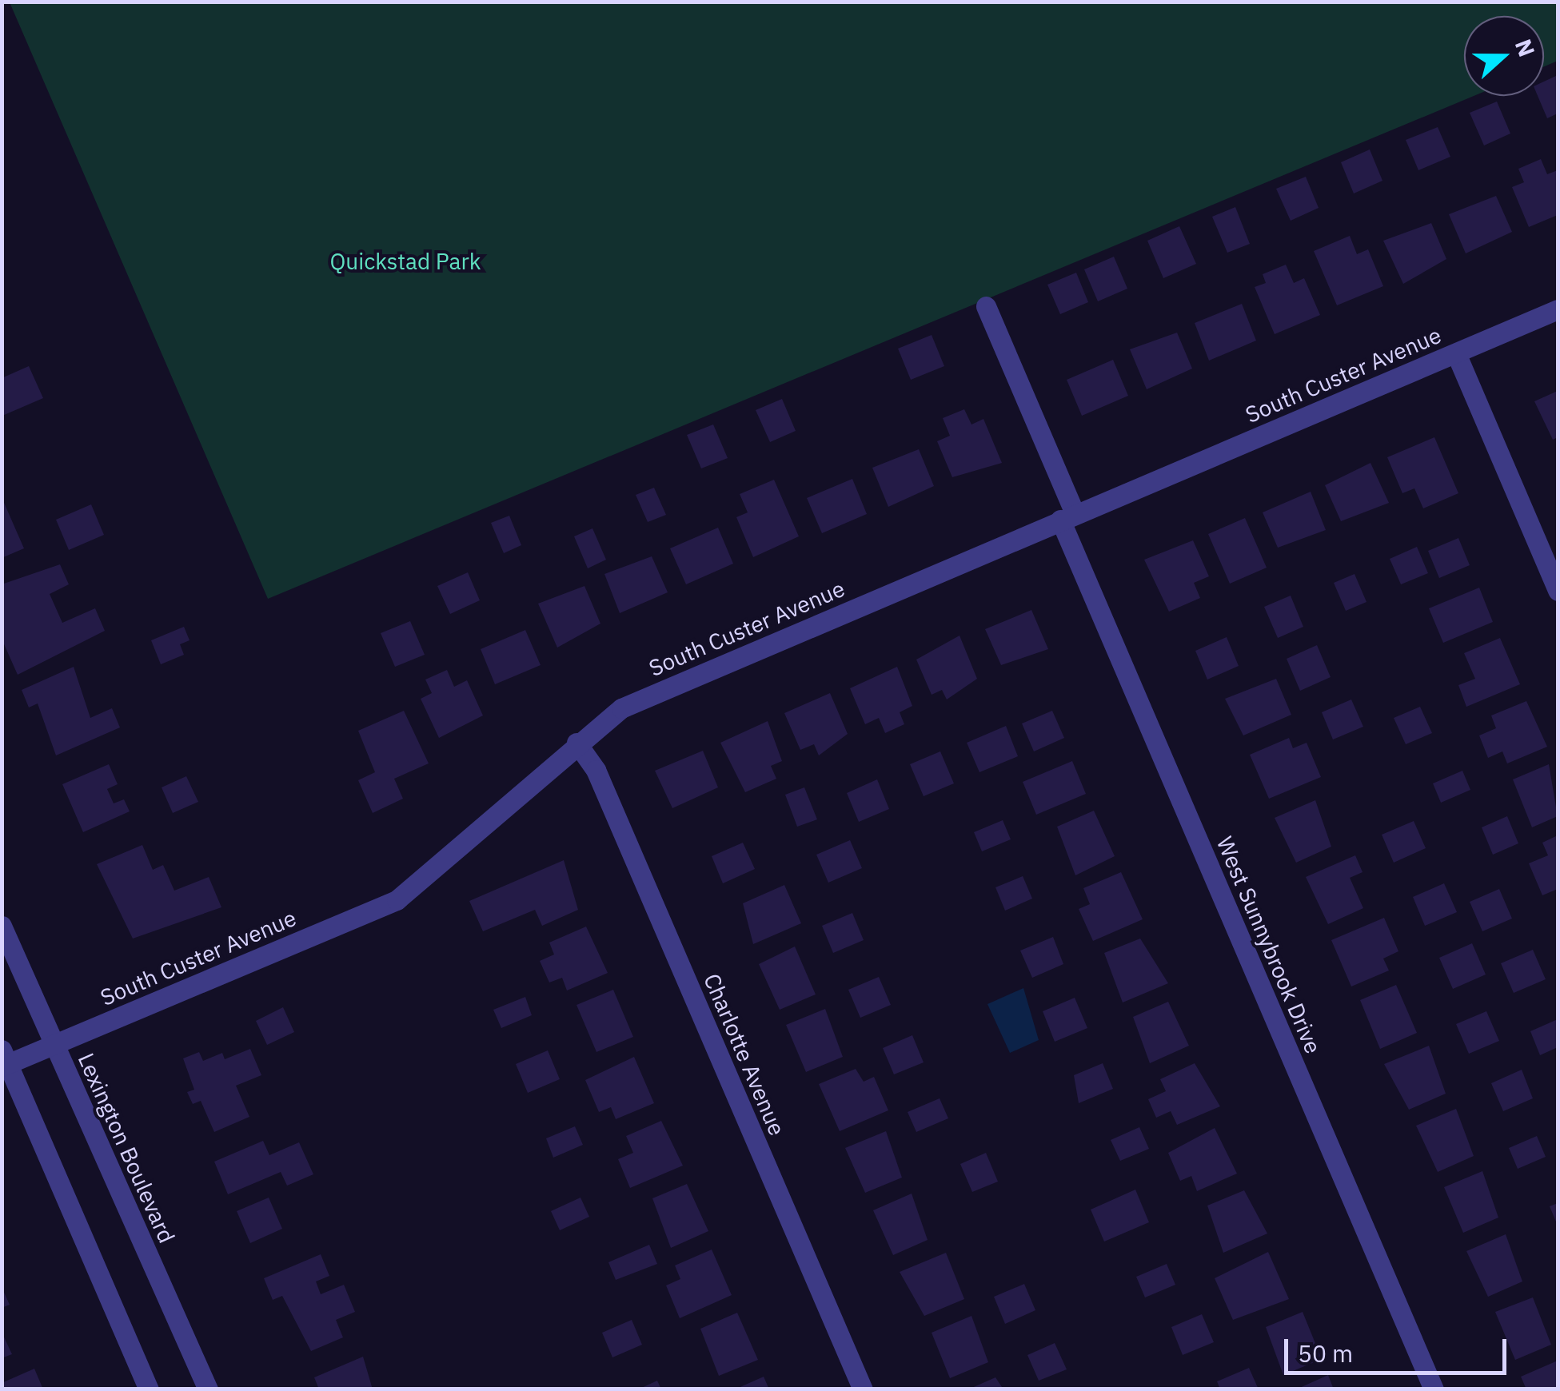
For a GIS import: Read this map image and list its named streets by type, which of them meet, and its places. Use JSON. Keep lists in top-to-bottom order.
{
  "streets": {
    "street": [
      "South Custer Avenue",
      "West Sunnybrook Drive",
      "Charlotte Avenue",
      "Lexington Boulevard"
    ]
  },
  "crossings": [
    ["South Custer Avenue", "West Sunnybrook Drive"],
    ["South Custer Avenue", "Charlotte Avenue"],
    ["South Custer Avenue", "Lexington Boulevard"]
  ],
  "parks": ["Quickstad Park"],
  "scale_bar": "50 m",
  "north": "right"
}
